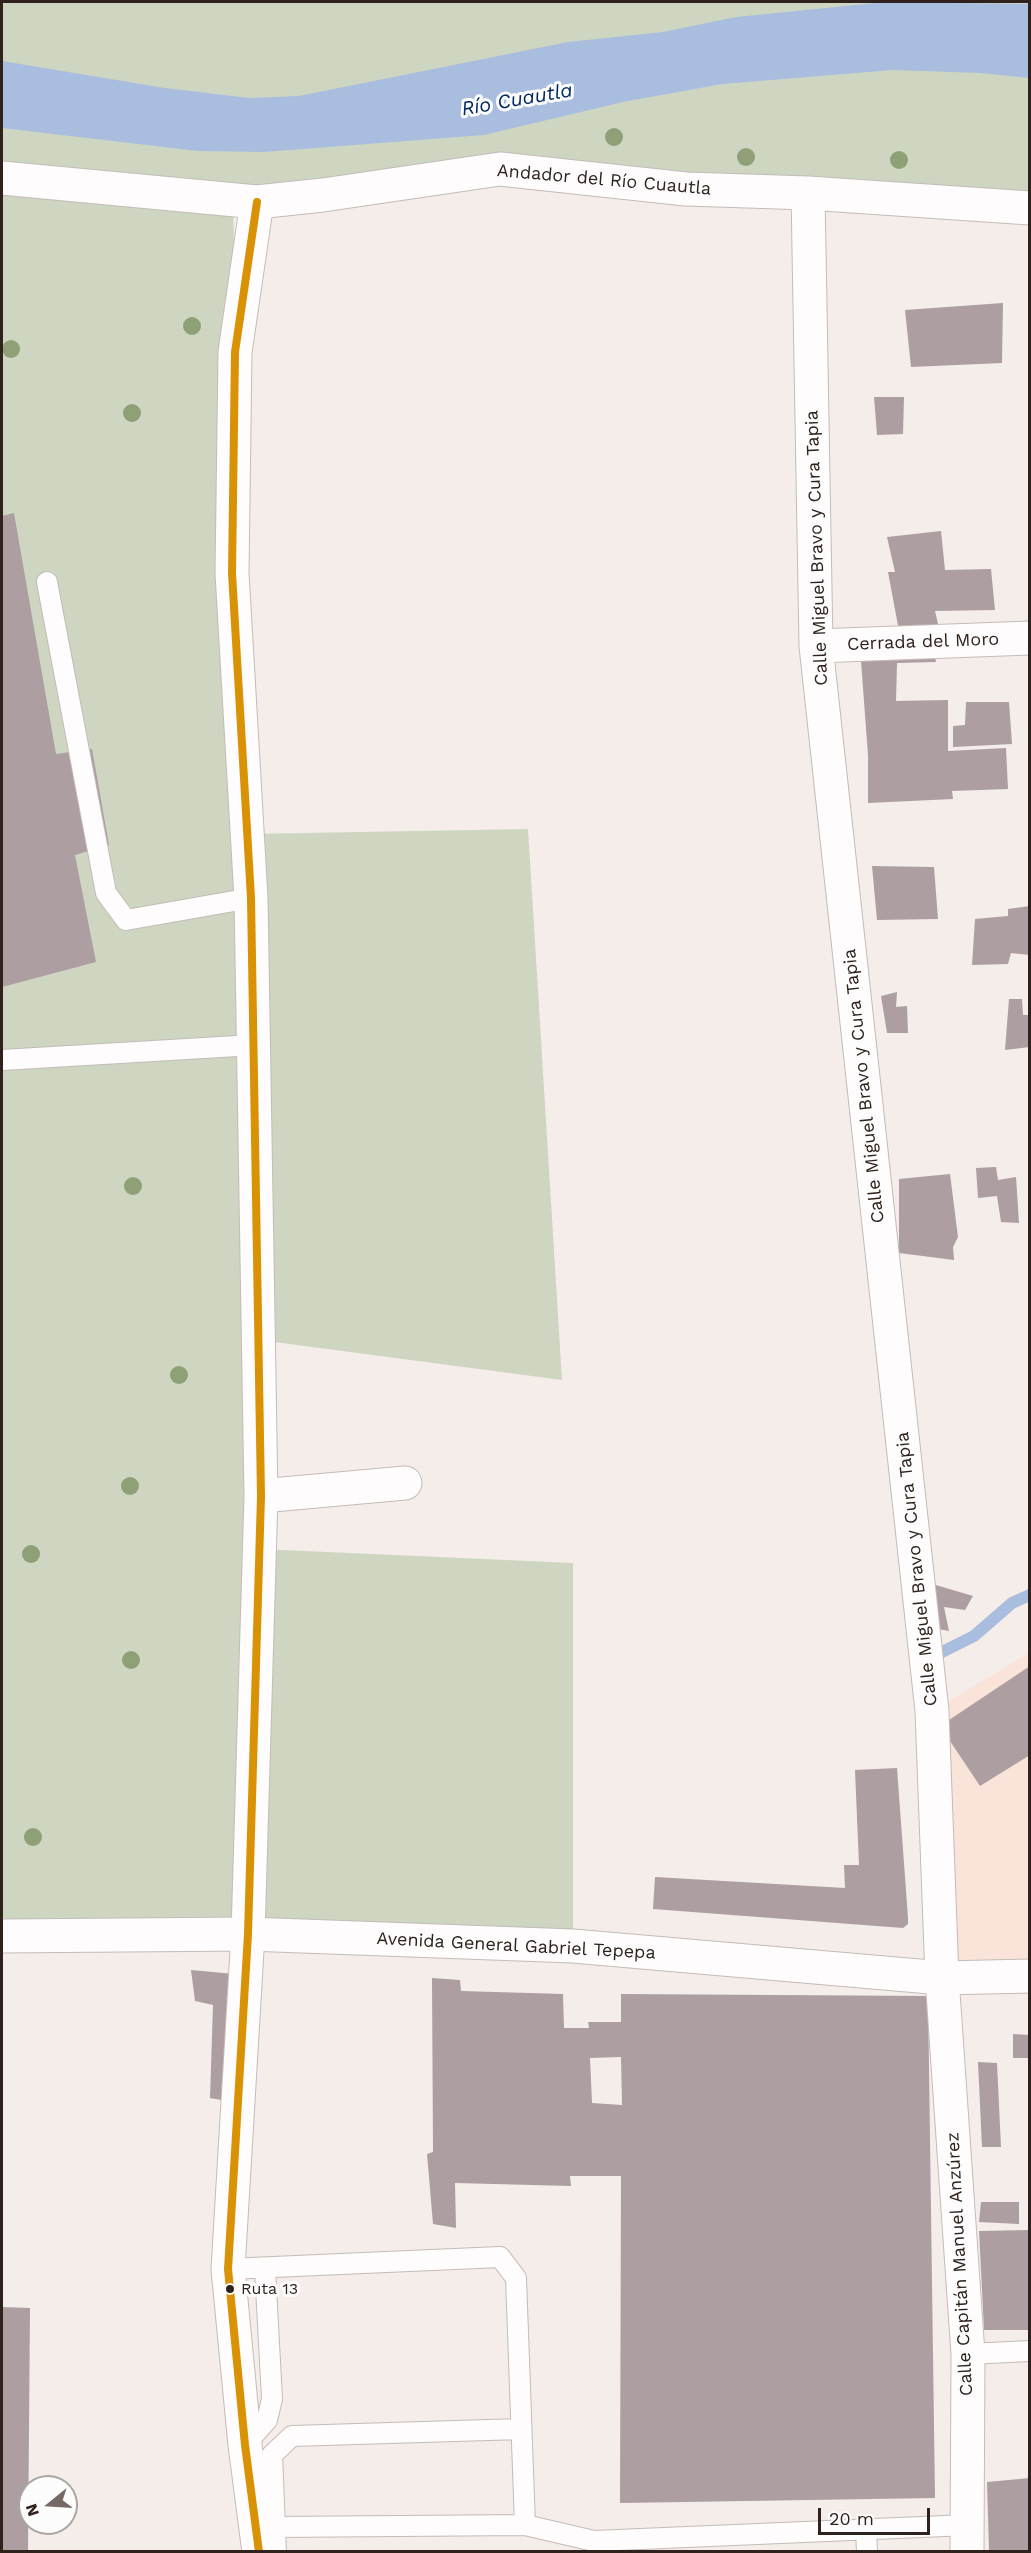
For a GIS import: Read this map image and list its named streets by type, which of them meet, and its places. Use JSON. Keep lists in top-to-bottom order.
{
  "streets": {
    "street": [
      "Andador del Río Cuautla",
      "Calle Miguel Bravo y Cura Tapia",
      "Cerrada del Moro",
      "Avenida General Gabriel Tepepa",
      "Calle Capitán Manuel Anzúrez"
    ]
  },
  "crossings": [
    ["Andador del Río Cuautla", "Calle Miguel Bravo y Cura Tapia"],
    ["Calle Miguel Bravo y Cura Tapia", "Cerrada del Moro"],
    ["Calle Miguel Bravo y Cura Tapia", "Avenida General Gabriel Tepepa"],
    ["Calle Miguel Bravo y Cura Tapia", "Calle Capitán Manuel Anzúrez"],
    ["Avenida General Gabriel Tepepa", "Calle Capitán Manuel Anzúrez"]
  ],
  "water": ["Río Cuautla"],
  "places": ["Ruta 13"],
  "scale_bar": "20 m",
  "north": "left"
}
